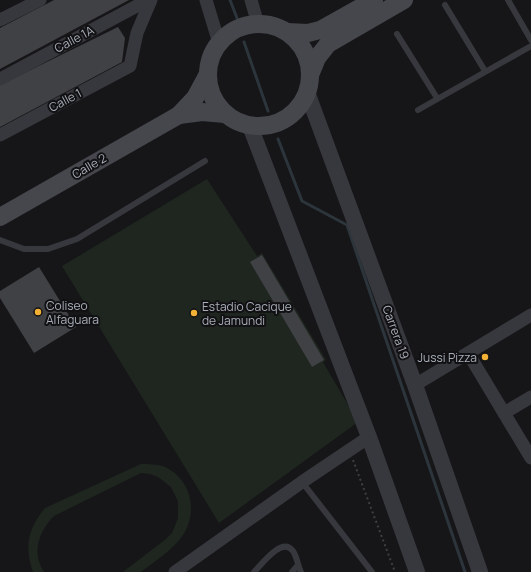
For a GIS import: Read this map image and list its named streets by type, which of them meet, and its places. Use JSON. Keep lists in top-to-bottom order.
{
  "streets": {
    "main road": ["Calle 2"],
    "street": ["Calle 1A", "Calle 1", "Carrera 19"]
  },
  "crossings": [
    ["Calle 2", "Carrera 19"]
  ],
  "places": ["Coliseo Alfaguara", "Estadio Cacique de Jamundi", "Jussi Pizza"]
}
